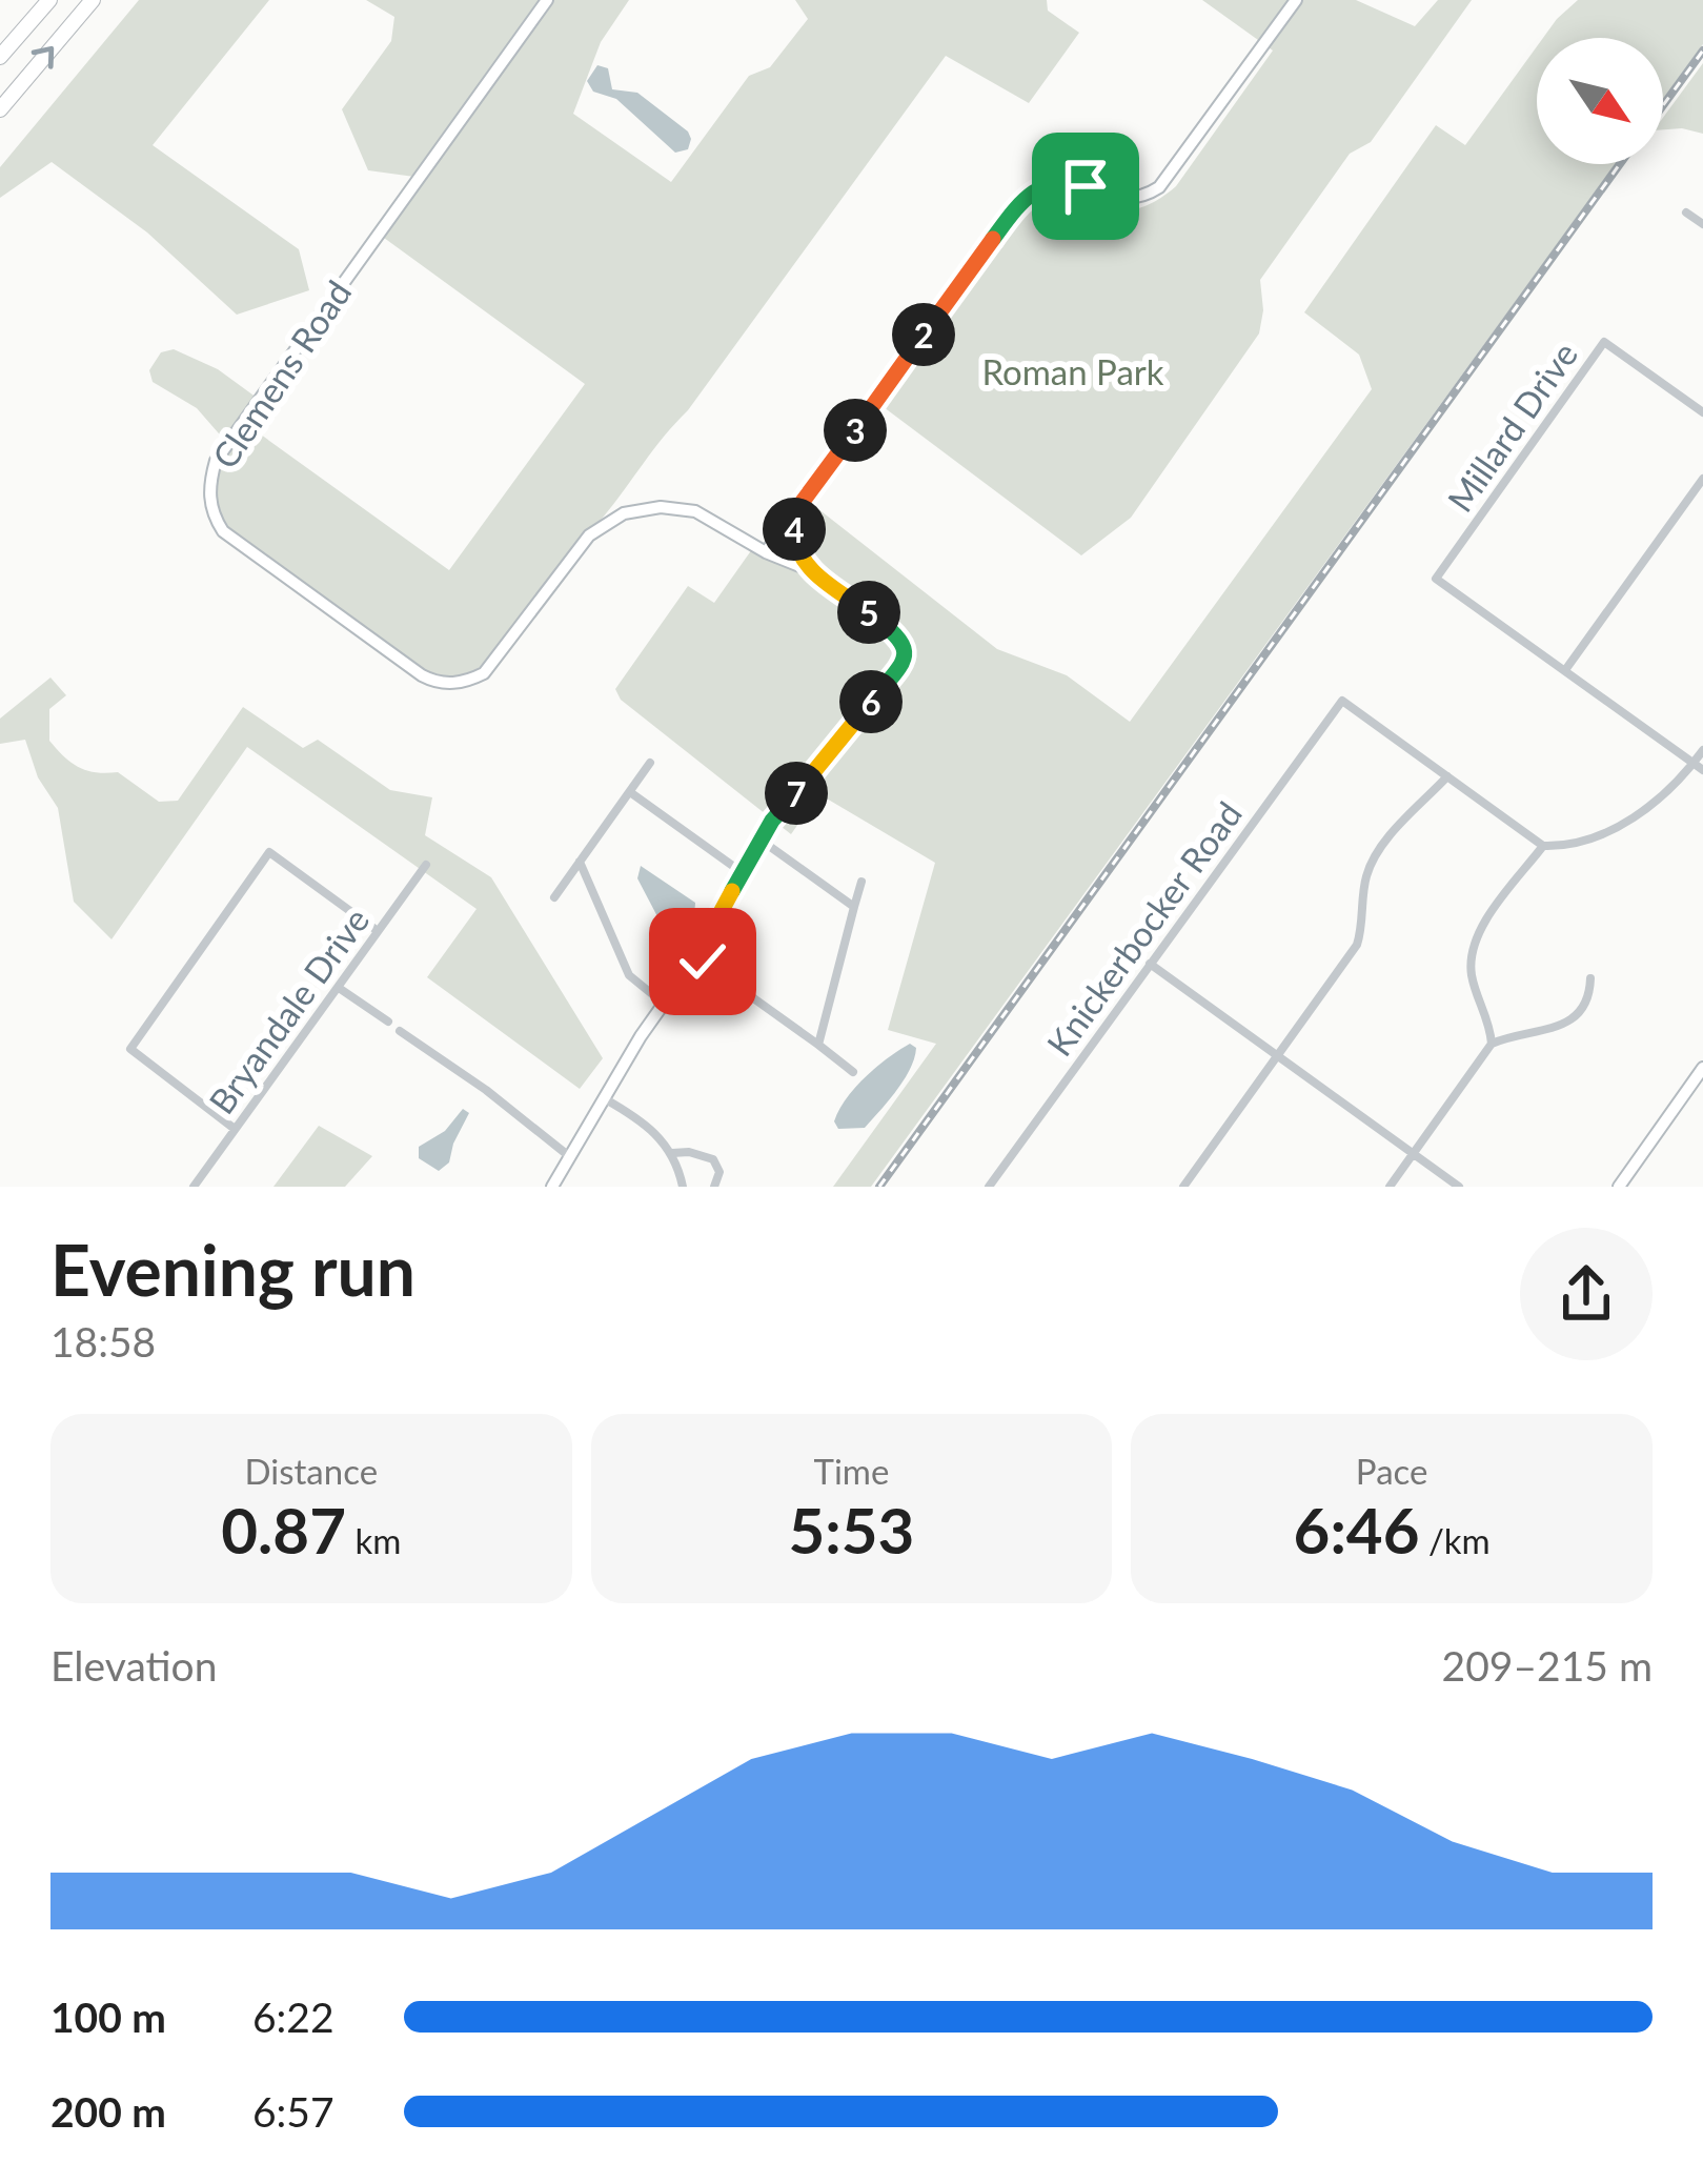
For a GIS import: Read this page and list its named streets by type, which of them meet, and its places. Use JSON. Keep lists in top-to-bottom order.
{
  "streets": {
    "street": [
      "Clemens Road",
      "Millard Drive",
      "Knickerbocker Road",
      "Bryandale Drive"
    ]
  },
  "parks": ["Roman Park"],
  "north": "bottom right",
  "page": {
    "pins": [
      "2",
      "3",
      "4",
      "5",
      "6",
      "7"
    ],
    "heading": ["Evening run", "18:58"],
    "stats": [
      ["Distance", "0.87 km"],
      ["Time", "5:53"],
      ["Pace", "6:46 /km"]
    ],
    "chart": ["Elevation", "209–215 m"],
    "list": [
      {
        "name": "100 m",
        "note": "6:22"
      },
      {
        "name": "200 m",
        "note": "6:57"
      }
    ]
  }
}
